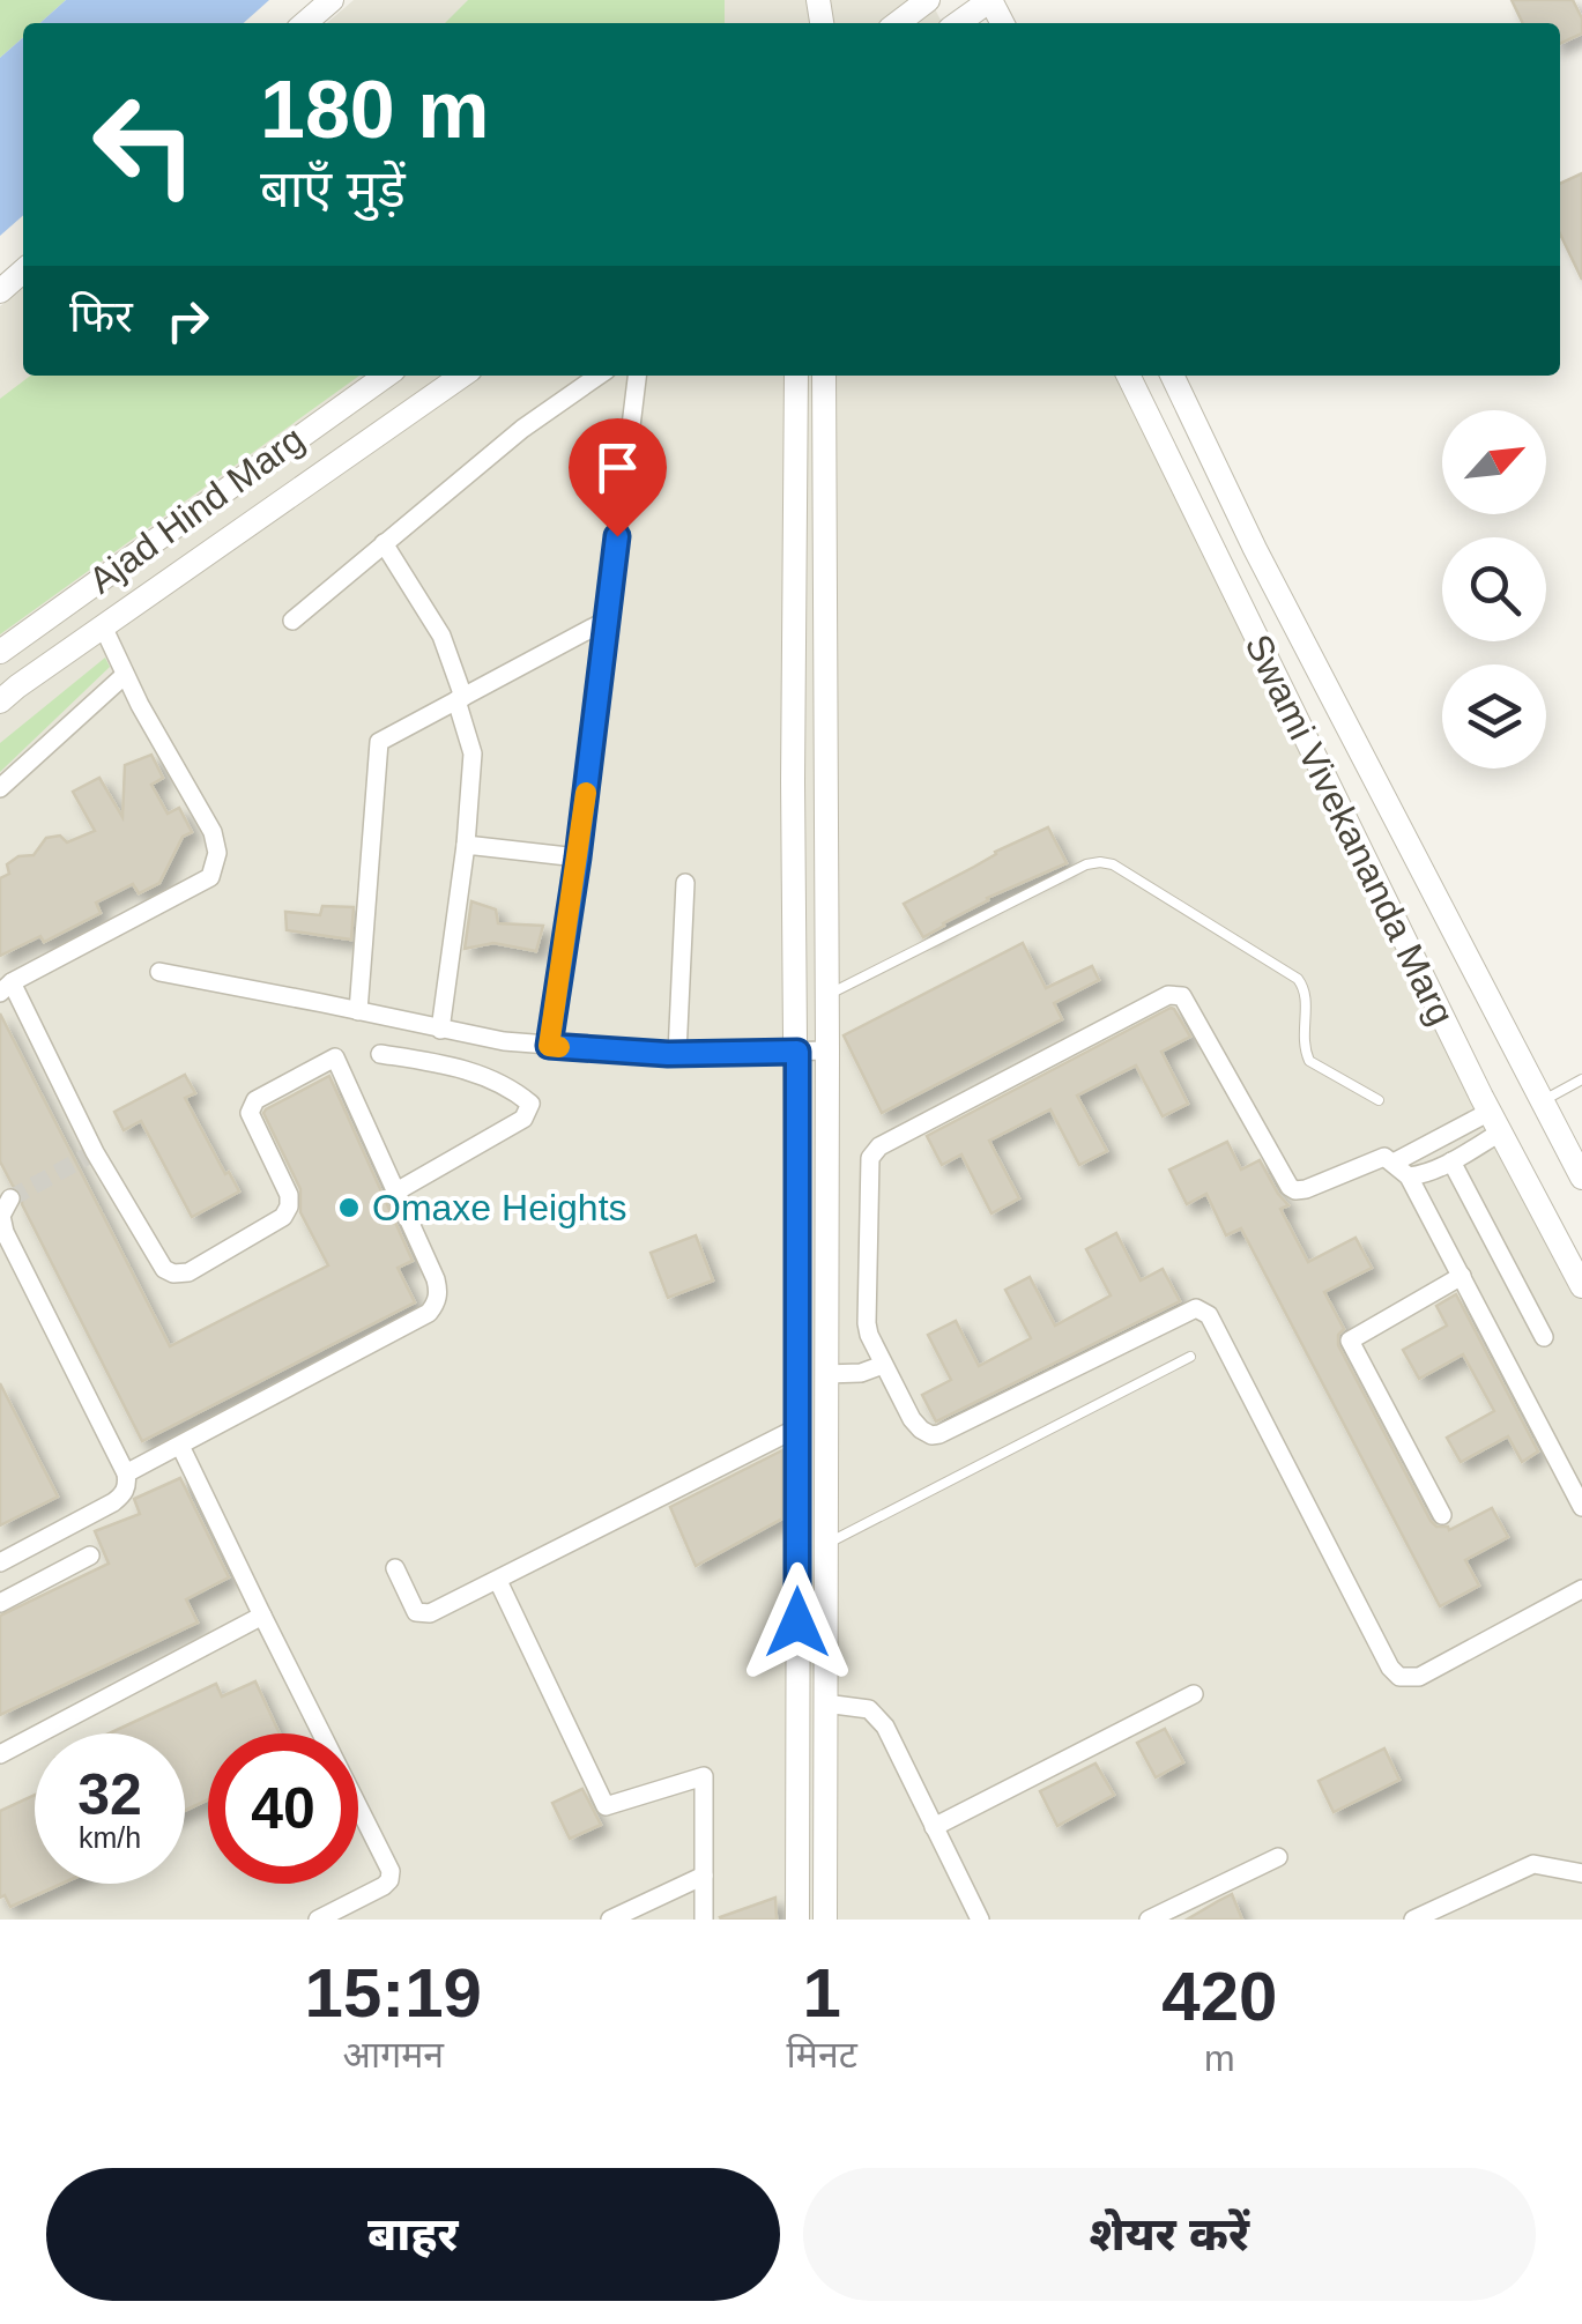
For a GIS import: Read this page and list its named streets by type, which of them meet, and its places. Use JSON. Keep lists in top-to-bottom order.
{
  "streets": {
    "street": ["Ajad Hind Marg", "Swami Vivekananda Marg"]
  },
  "places": ["Omaxe Heights"],
  "north": "top right",
  "page": {
    "turn": ["180 m", "बाएँ मुड़ें"],
    "then": "फिर",
    "speed": "32 km/h",
    "limit": "40",
    "eta": [
      "15:19",
      "आगमन",
      "1",
      "मिनट",
      "420",
      "m"
    ],
    "buttons": ["बाहर", "शेयर करें"]
  }
}
